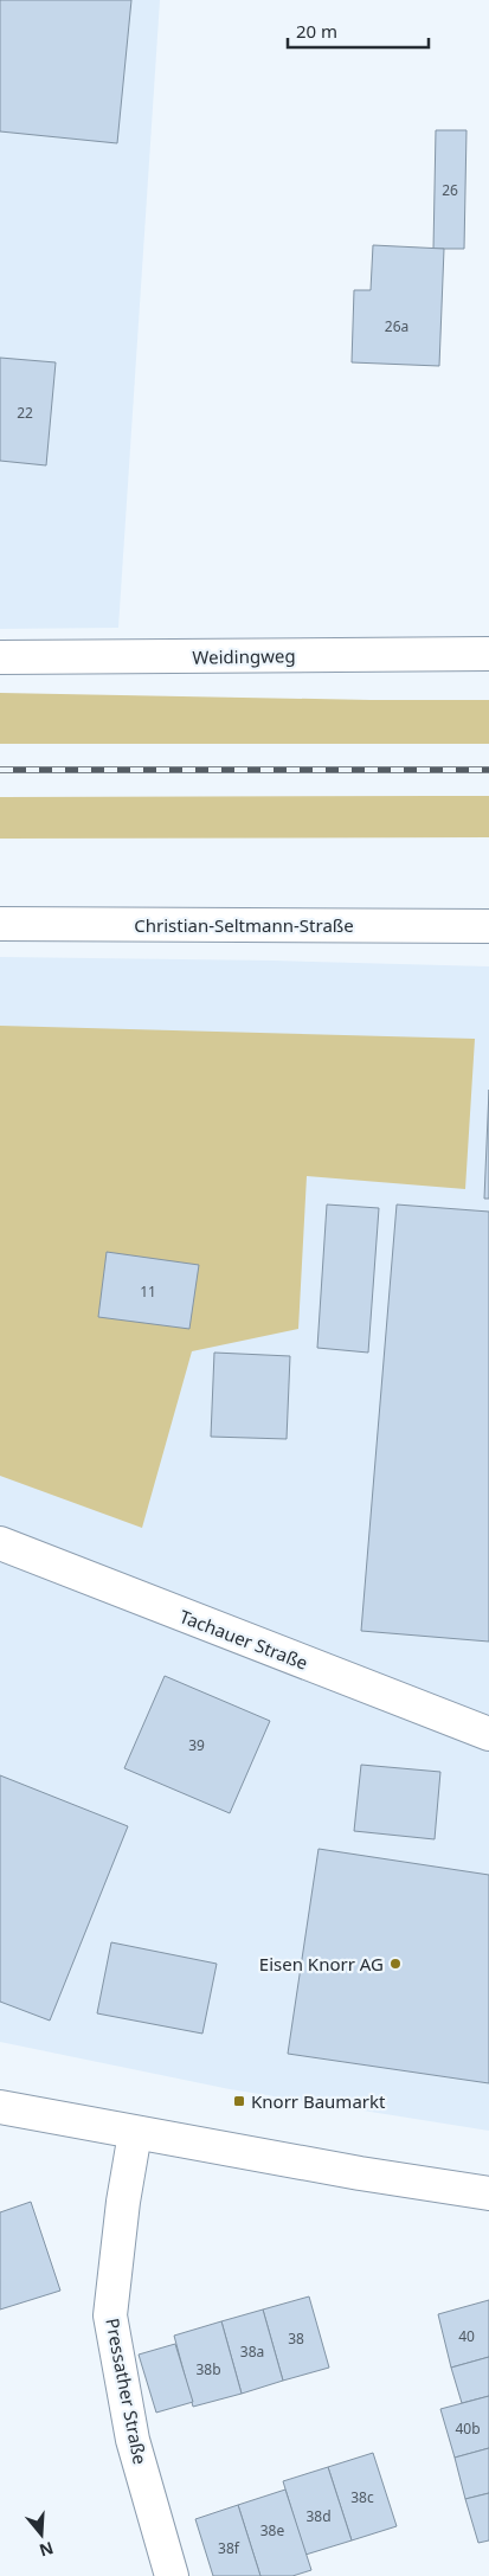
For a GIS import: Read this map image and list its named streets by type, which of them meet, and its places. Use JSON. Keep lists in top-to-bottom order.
{
  "streets": {
    "street": [
      "Weidingweg",
      "Christian-Seltmann-Straße",
      "Tachauer Straße",
      "Pressather Straße"
    ]
  },
  "places": {
    "other": ["Eisen Knorr AG"],
    "transit": ["Knorr Baumarkt"]
  },
  "house_numbers": [
    "26",
    "26a",
    "22",
    "11",
    "39",
    "40",
    "38",
    "38a",
    "38b",
    "40b",
    "38c",
    "38d",
    "38e",
    "38f"
  ],
  "scale_bar": "20 m",
  "north": "bottom"
}
